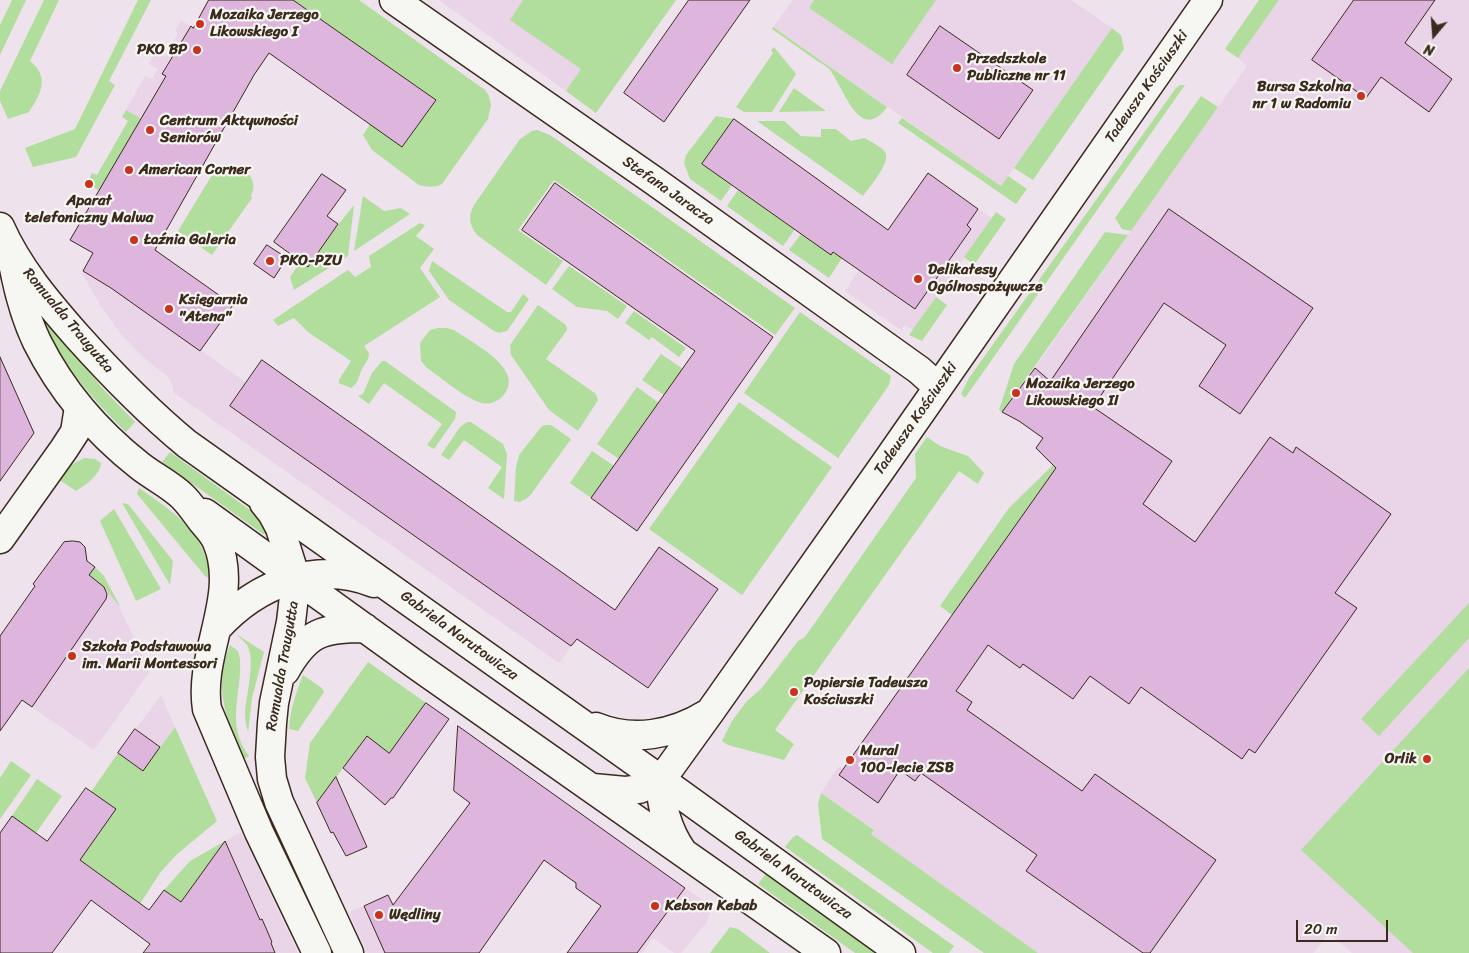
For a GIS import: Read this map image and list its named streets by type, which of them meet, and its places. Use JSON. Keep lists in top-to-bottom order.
{
  "streets": {
    "street": [
      "Tadeusza Kościuszki",
      "Stefana Jaracza",
      "Romualda Traugutta",
      "Gabriela Narutowicza"
    ]
  },
  "crossings": [
    ["Tadeusza Kościuszki", "Stefana Jaracza"],
    ["Tadeusza Kościuszki", "Gabriela Narutowicza"],
    ["Romualda Traugutta", "Gabriela Narutowicza"]
  ],
  "places": [
    "Mozaika Jerzego Likowskiego I",
    "PKO BP",
    "Przedszkole Publiczne nr 11",
    "Bursa Szkolna nr 1 w Radomiu",
    "Centrum Aktywności Seniorów",
    "American Corner",
    "Aparat telefoniczny Malwa",
    "Łaźnia Galeria",
    "PKO-PZU",
    "Delikatesy Ogólnospożywcze",
    "Księgarnia \"Atena\"",
    "Mozaika Jerzego Likowskiego II",
    "Szkoła Podstawowa im. Marii Montessori",
    "Popiersie Tadeusza Kościuszki",
    "Orlik",
    "Mural 100-lecie ZSB",
    "Kebson Kebab",
    "Wędliny"
  ],
  "scale_bar": "20 m",
  "north": "bottom"
}
